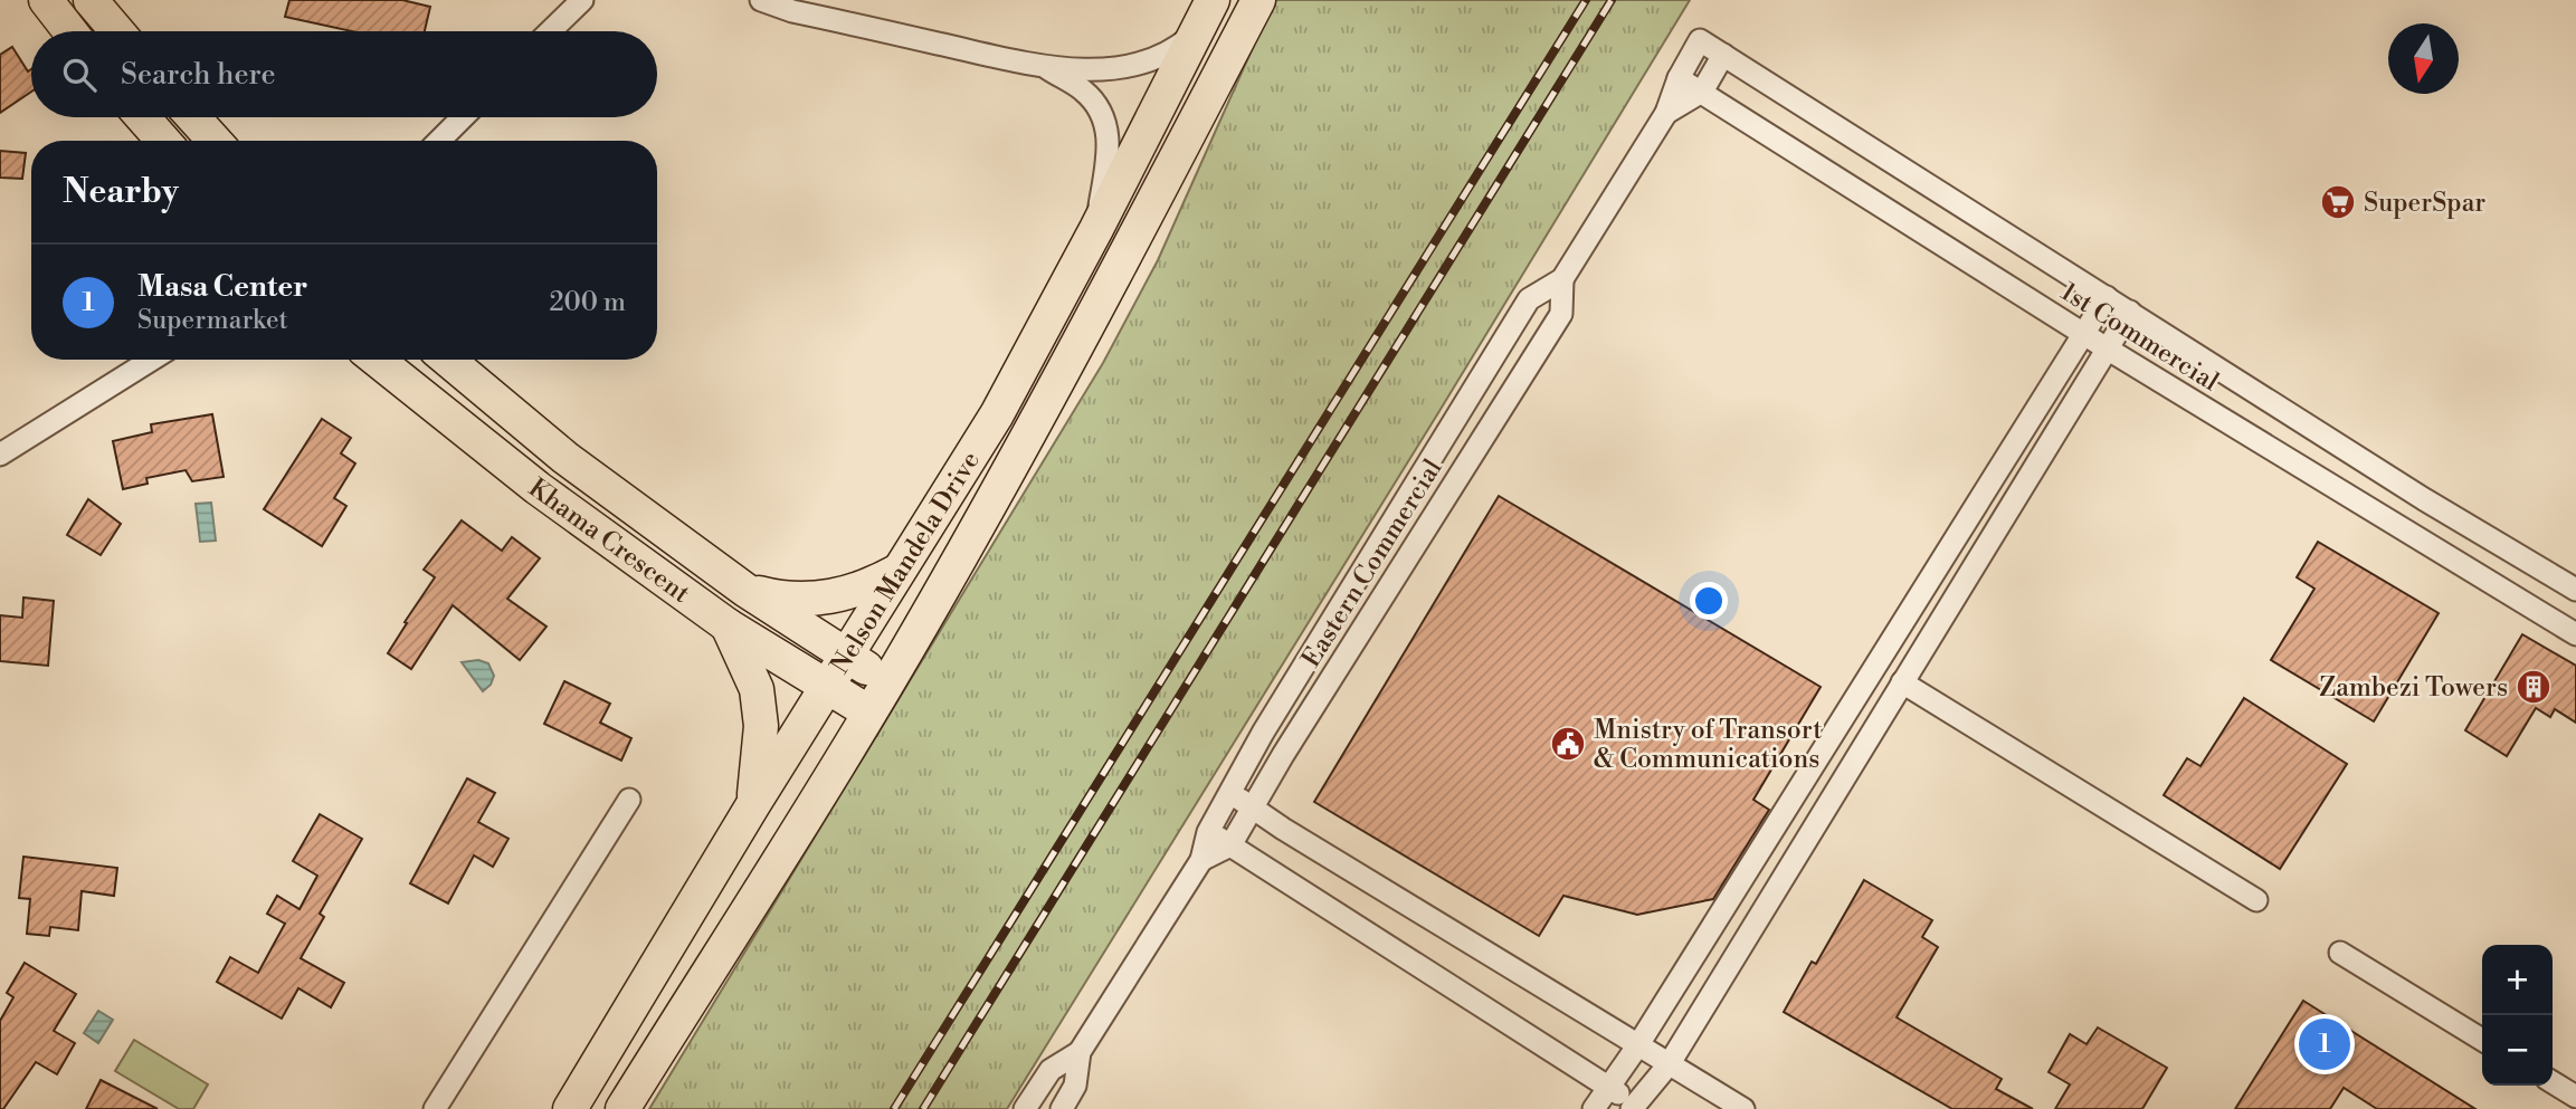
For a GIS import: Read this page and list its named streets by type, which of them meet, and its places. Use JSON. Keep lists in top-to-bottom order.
{
  "streets": {
    "main road": ["Khama Crescent", "Nelson Mandela Drive"],
    "street": ["1st Commercial", "Eastern Commercial"]
  },
  "crossings": [
    ["1st Commercial", "Eastern Commercial"],
    ["Khama Crescent", "Nelson Mandela Drive"]
  ],
  "places": {
    "supermarket": ["SuperSpar"],
    "building": ["Zambezi Towers"],
    "public building": ["Mnistry of Transort & Communications"]
  },
  "north": "bottom",
  "page": {
    "search": "Search here",
    "heading": "Nearby",
    "list": [
      {
        "mark": "1",
        "name": "Masa Center",
        "note": "Supermarket",
        "value": "200 m"
      }
    ],
    "map_buttons": ["+", "−"],
    "pins": "1"
  }
}
